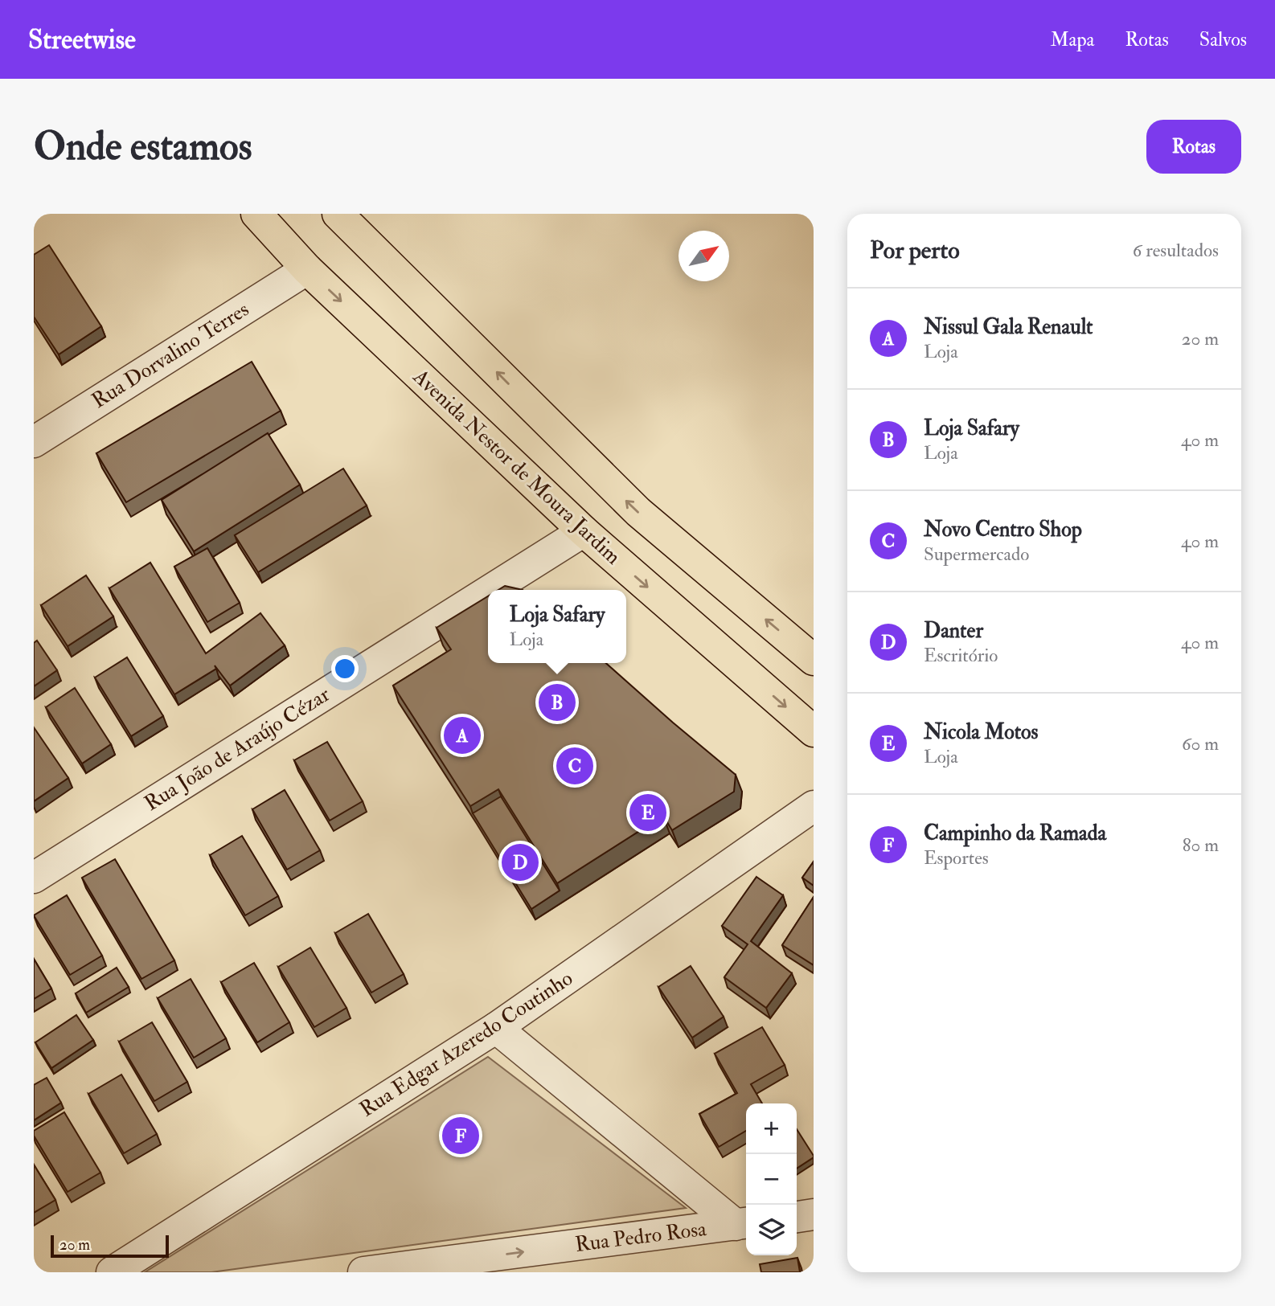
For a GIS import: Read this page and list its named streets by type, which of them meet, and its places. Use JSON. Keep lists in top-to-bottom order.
{
  "streets": {
    "main road": ["Avenida Nestor de Moura Jardim"],
    "street": [
      "Rua Dorvalino Terres",
      "Rua João de Araújo Cézar",
      "Rua Edgar Azeredo Coutinho",
      "Rua Pedro Rosa"
    ]
  },
  "crossings": [
    ["Rua Dorvalino Terres", "Avenida Nestor de Moura Jardim"],
    ["Avenida Nestor de Moura Jardim", "Rua João de Araújo Cézar"]
  ],
  "one_way": ["Rua Pedro Rosa"],
  "scale_bar": "20 m",
  "north": "top right",
  "page": {
    "header": "Streetwise",
    "nav": ["Mapa", "Rotas", "Salvos"],
    "buttons": "Rotas",
    "title": "Onde estamos",
    "heading": ["Por perto", "6 resultados"],
    "list": [
      {
        "mark": "A",
        "name": "Nissul Gala Renault",
        "note": "Loja",
        "value": "20 m"
      },
      {
        "mark": "B",
        "name": "Loja Safary",
        "note": "Loja",
        "value": "40 m"
      },
      {
        "mark": "C",
        "name": "Novo Centro Shop",
        "note": "Supermercado",
        "value": "40 m"
      },
      {
        "mark": "D",
        "name": "Danter",
        "note": "Escritório",
        "value": "40 m"
      },
      {
        "mark": "E",
        "name": "Nicola Motos",
        "note": "Loja",
        "value": "60 m"
      },
      {
        "mark": "F",
        "name": "Campinho da Ramada",
        "note": "Esportes",
        "value": "80 m"
      }
    ],
    "popup": ["Loja Safary", "Loja"],
    "pins": [
      "B",
      "A",
      "C",
      "E",
      "D",
      "F"
    ],
    "map_buttons": ["+", "−"],
    "scale": "20 m"
  }
}
